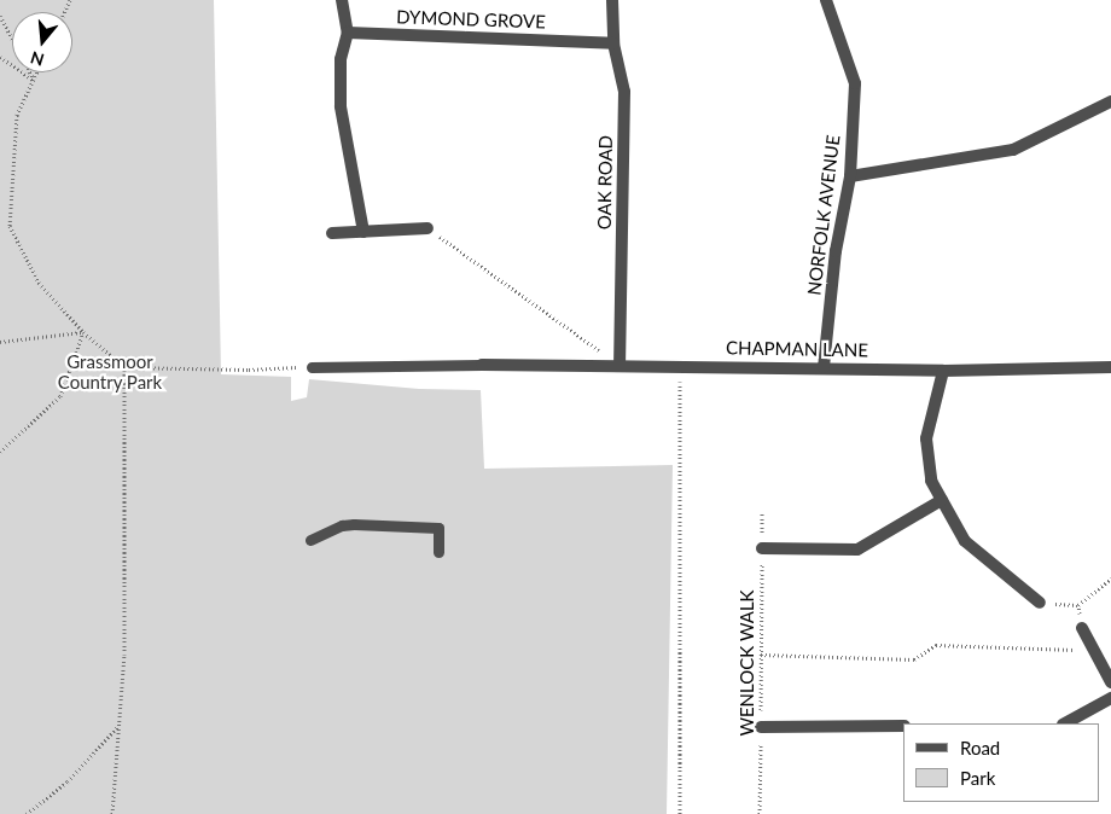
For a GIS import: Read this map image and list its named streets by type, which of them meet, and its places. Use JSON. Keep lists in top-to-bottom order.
{
  "streets": {
    "street": [
      "DYMOND GROVE",
      "OAK ROAD",
      "NORFOLK AVENUE",
      "CHAPMAN LANE"
    ],
    "path": ["WENLOCK WALK"]
  },
  "crossings": [
    ["DYMOND GROVE", "OAK ROAD"],
    ["OAK ROAD", "CHAPMAN LANE"],
    ["NORFOLK AVENUE", "CHAPMAN LANE"]
  ],
  "parks": ["Grassmoor Country Park"],
  "legend": ["Road", "Park"],
  "north": "bottom"
}
